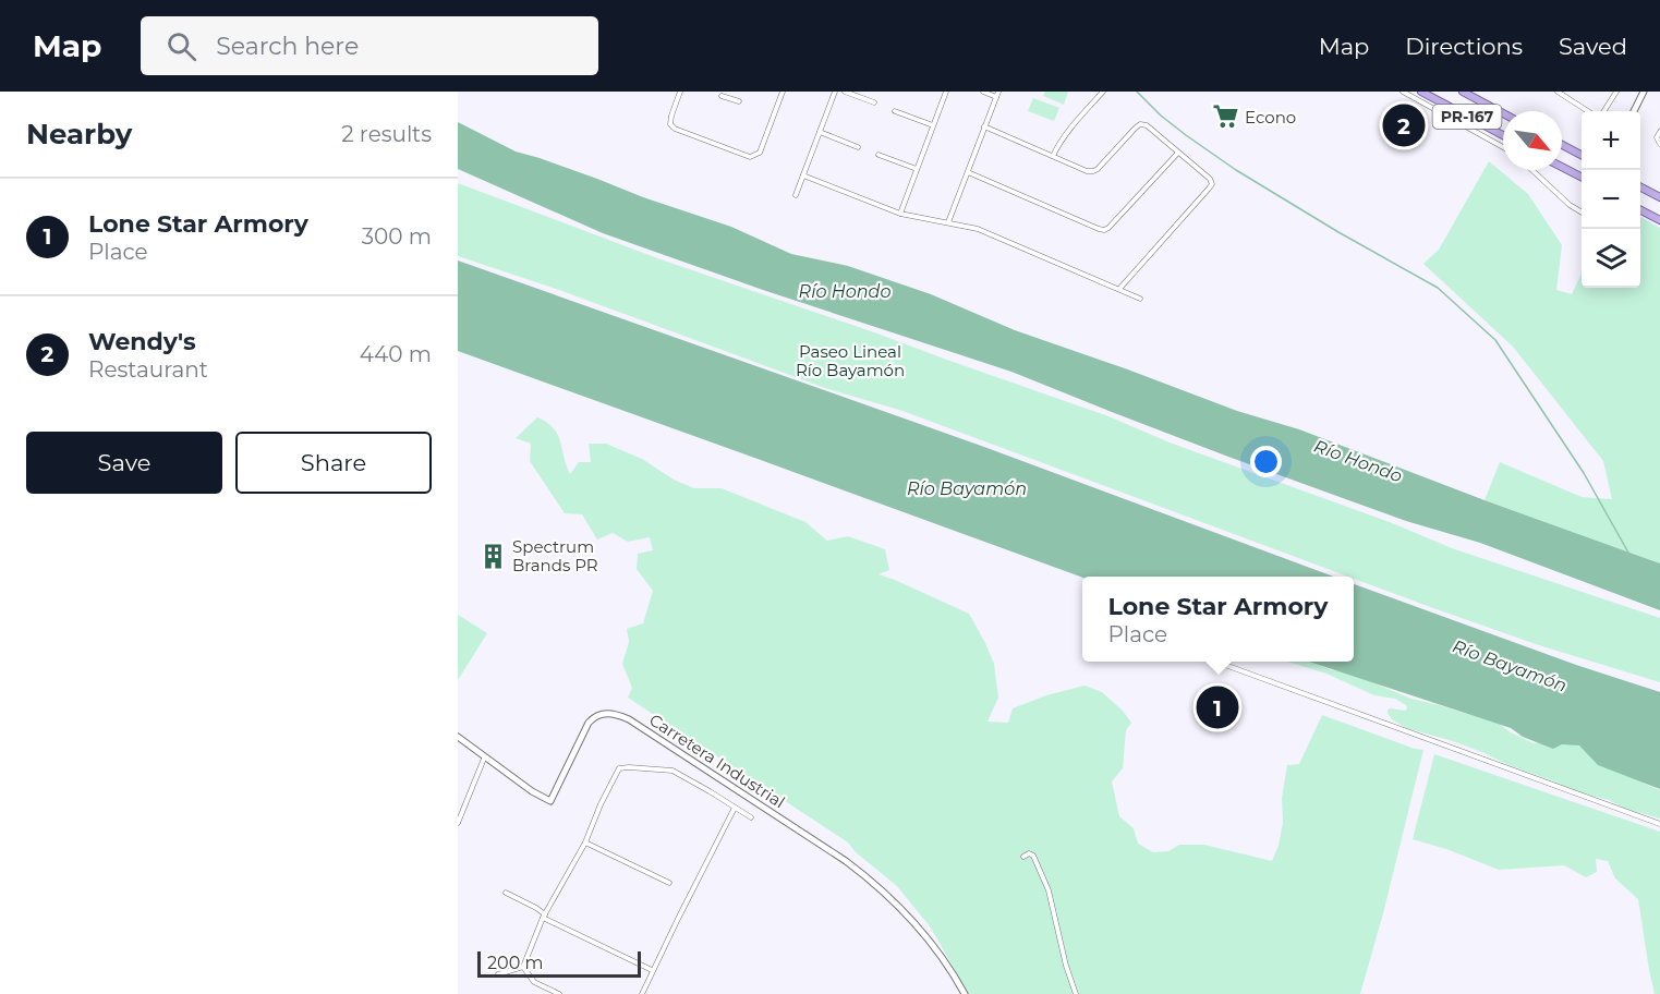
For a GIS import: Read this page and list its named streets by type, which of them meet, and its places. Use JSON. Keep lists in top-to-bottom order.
{
  "streets": {
    "main road": ["PR-167"],
    "street": ["Carretera Industrial"]
  },
  "water": ["Río Hondo", "Río Bayamón"],
  "parks": ["Paseo Lineal Río Bayamón"],
  "places": {
    "supermarket": ["Econo"],
    "building": ["Spectrum Brands PR"]
  },
  "scale_bar": "200 m",
  "north": "bottom right",
  "page": {
    "header": "Map",
    "search": "Search here",
    "nav": ["Map", "Directions", "Saved"],
    "heading": ["Nearby", "2 results"],
    "pins": ["2", "1"],
    "map_buttons": ["+", "−"],
    "list": [
      {
        "mark": "1",
        "name": "Lone Star Armory",
        "note": "Place",
        "value": "300 m"
      },
      {
        "mark": "2",
        "name": "Wendy's",
        "note": "Restaurant",
        "value": "440 m"
      }
    ],
    "buttons": ["Save", "Share"],
    "popup": ["Lone Star Armory", "Place"],
    "scale": "200 m"
  }
}
